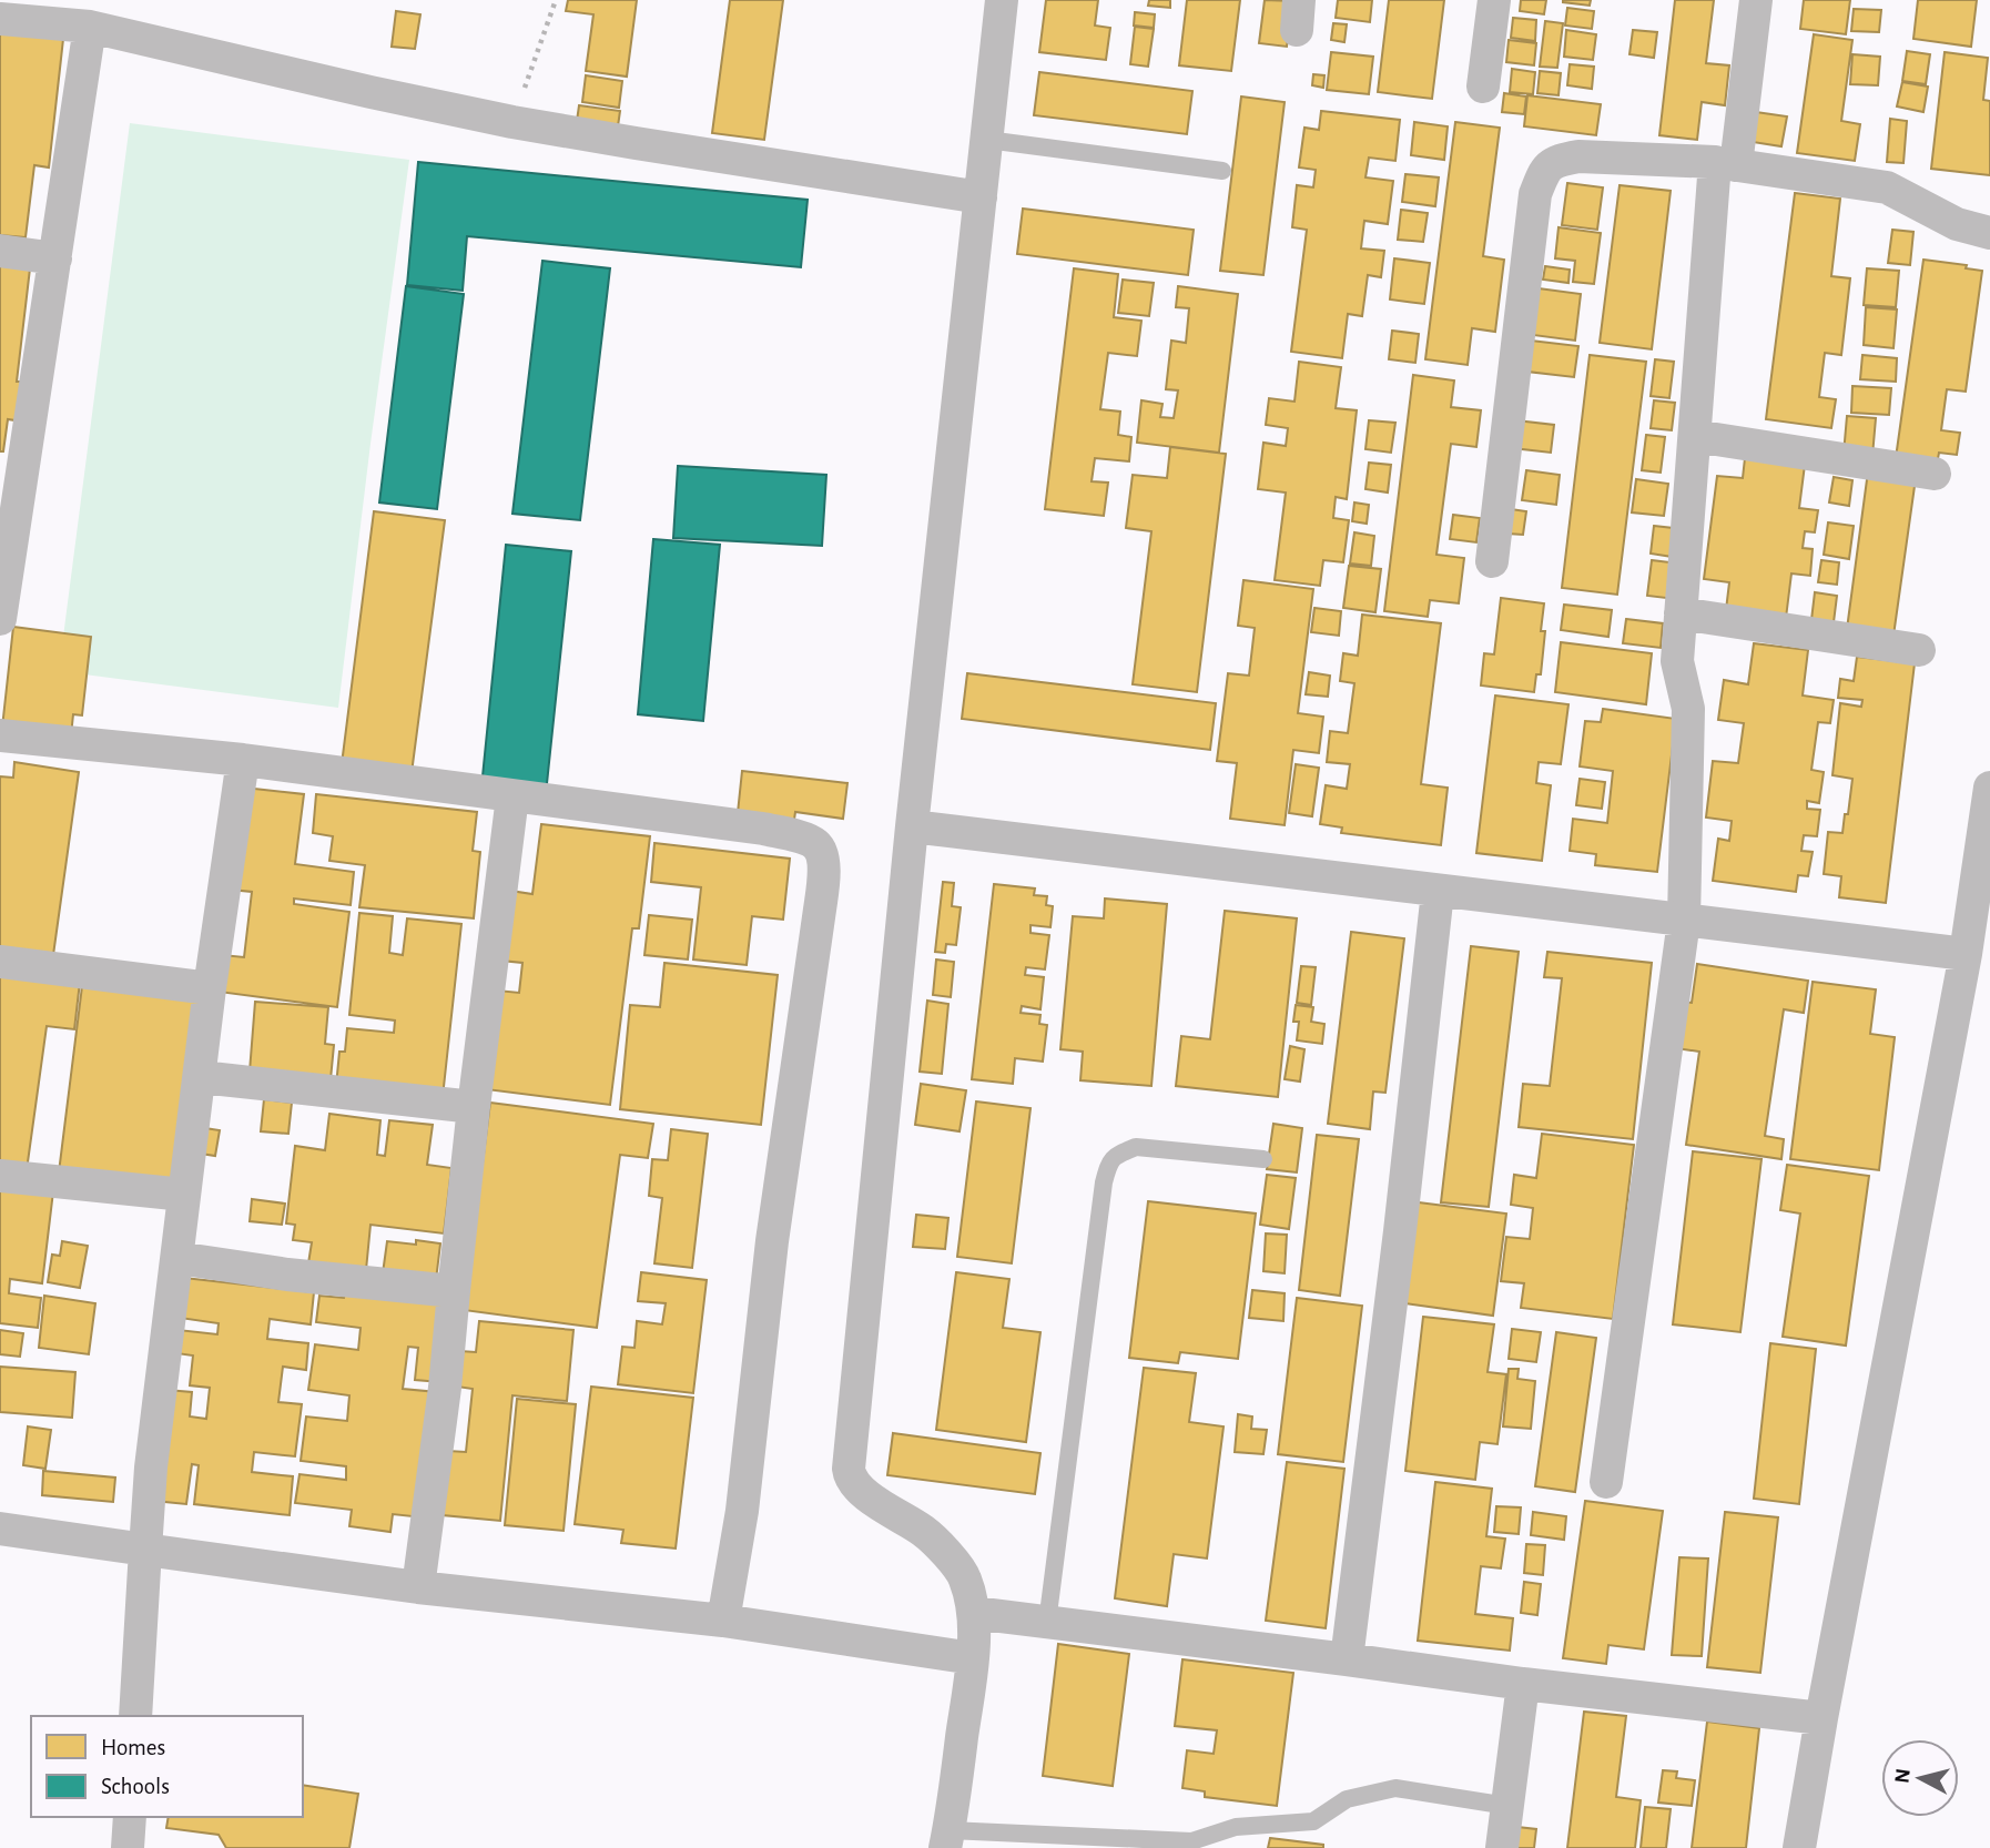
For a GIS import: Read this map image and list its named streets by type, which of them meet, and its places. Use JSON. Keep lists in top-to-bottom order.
{
  "legend": ["Homes", "Schools"],
  "north": "left"
}
